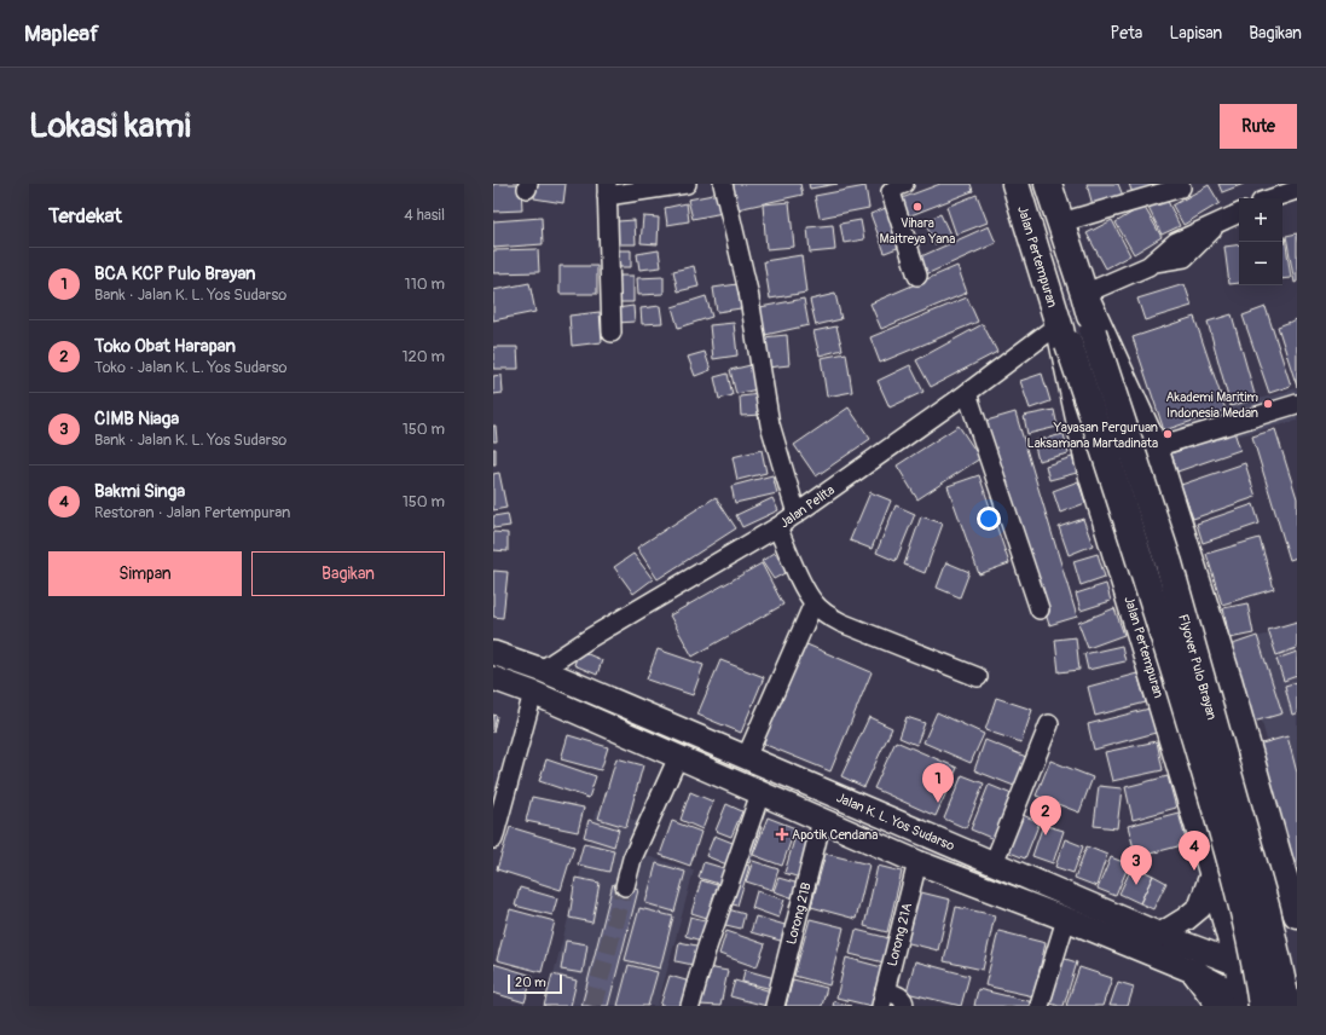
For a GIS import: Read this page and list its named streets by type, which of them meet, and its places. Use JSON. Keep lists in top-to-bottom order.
{
  "streets": {
    "highway": ["Jalan Pertempuran", "Flyover Pulo Brayan", "Jalan K. L. Yos Sudarso"],
    "street": ["Jalan Pelita", "Lorong 21B", "Lorong 21A"]
  },
  "crossings": [
    ["Jalan Pertempuran", "Jalan Pelita"],
    ["Jalan Pertempuran", "Flyover Pulo Brayan"],
    ["Jalan Pertempuran", "Jalan K. L. Yos Sudarso"],
    ["Jalan Pelita", "Flyover Pulo Brayan"],
    ["Jalan Pelita", "Jalan K. L. Yos Sudarso"],
    ["Jalan K. L. Yos Sudarso", "Lorong 21B"],
    ["Jalan K. L. Yos Sudarso", "Lorong 21A"]
  ],
  "places": {
    "other": ["Vihara Maitreya Yana", "Akademi Maritim Indonesia Medan", "Yayasan Perguruan Laksamana Martadinata"],
    "health": ["Apotik Cendana"]
  },
  "scale_bar": "20 m",
  "page": {
    "header": "Mapleaf",
    "nav": ["Peta", "Lapisan", "Bagikan"],
    "buttons": [
      "Rute",
      ["Simpan", "Bagikan"]
    ],
    "title": "Lokasi kami",
    "heading": ["Terdekat", "4 hasil"],
    "map_buttons": ["+", "−"],
    "list": [
      {
        "mark": "1",
        "name": "BCA KCP Pulo Brayan",
        "note": "Bank · Jalan K. L. Yos Sudarso",
        "value": "110 m"
      },
      {
        "mark": "2",
        "name": "Toko Obat Harapan",
        "note": "Toko · Jalan K. L. Yos Sudarso",
        "value": "120 m"
      },
      {
        "mark": "3",
        "name": "CIMB Niaga",
        "note": "Bank · Jalan K. L. Yos Sudarso",
        "value": "150 m"
      },
      {
        "mark": "4",
        "name": "Bakmi Singa",
        "note": "Restoran · Jalan Pertempuran",
        "value": "150 m"
      }
    ],
    "pins": [
      "1",
      "2",
      "4",
      "3"
    ],
    "scale": "20 m"
  }
}
